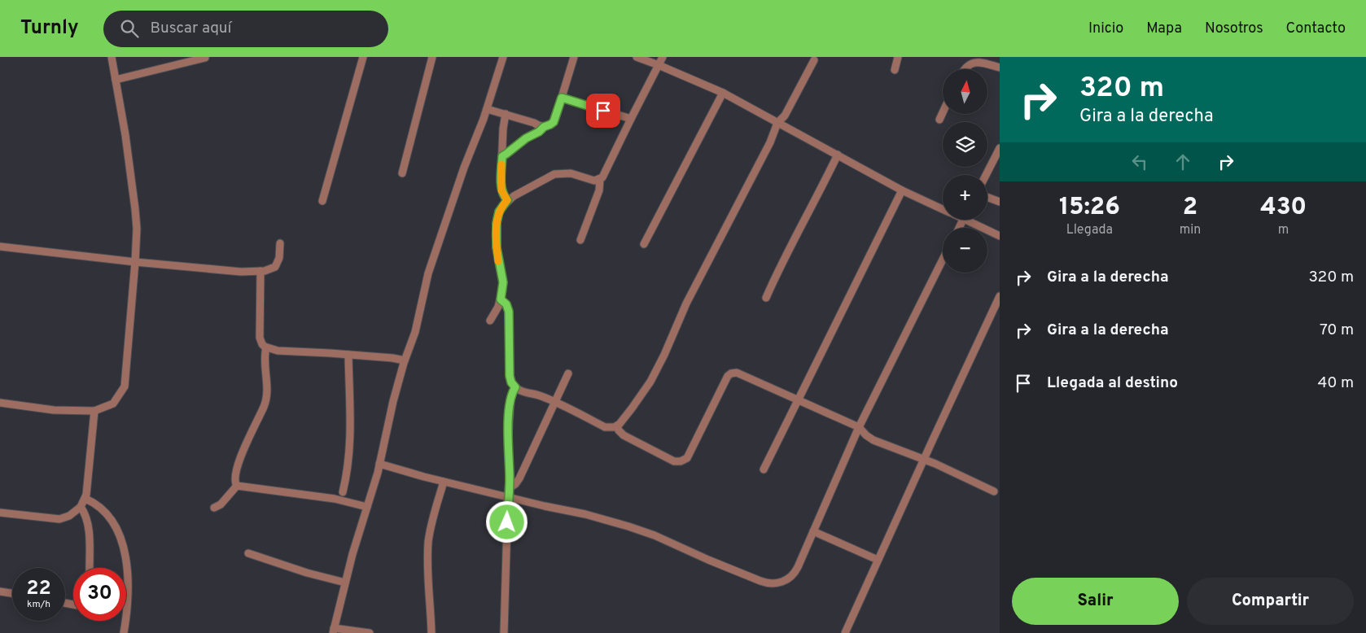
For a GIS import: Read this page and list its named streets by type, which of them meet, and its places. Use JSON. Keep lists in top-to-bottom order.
{
  "north": "top",
  "page": {
    "header": "Turnly",
    "search": "Buscar aquí",
    "nav": [
      "Inicio",
      "Mapa",
      "Nosotros",
      "Contacto"
    ],
    "turn": ["320 m", "Gira a la derecha"],
    "map_buttons": ["+", "−"],
    "eta": [
      "15:26",
      "Llegada",
      "2",
      "min",
      "430",
      "m"
    ],
    "list": [
      {
        "name": "Gira a la derecha",
        "value": "320 m"
      },
      {
        "name": "Gira a la derecha",
        "value": "70 m"
      },
      {
        "name": "Llegada al destino",
        "value": "40 m"
      }
    ],
    "speed": "22 km/h",
    "limit": "30",
    "buttons": ["Salir", "Compartir"]
  }
}
